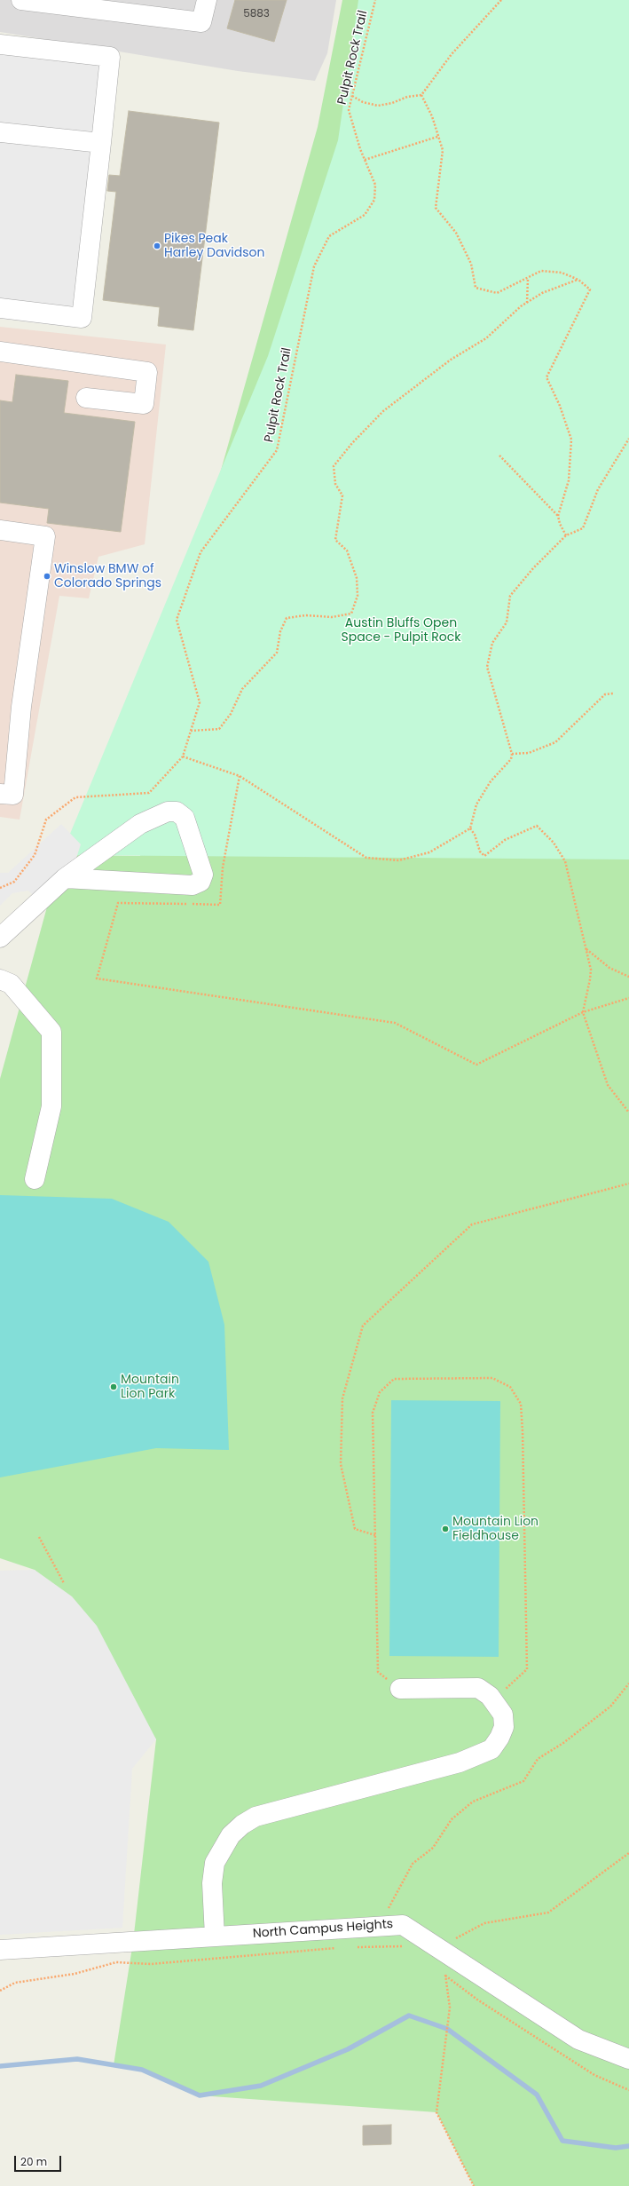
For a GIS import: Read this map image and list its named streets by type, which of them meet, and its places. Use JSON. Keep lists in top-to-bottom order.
{
  "streets": {
    "street": ["North Campus Heights"],
    "path": ["Pulpit Rock Trail"]
  },
  "parks": ["Austin Bluffs Open Space - Pulpit Rock"],
  "places": [
    "Pikes Peak Harley Davidson",
    "Winslow BMW of Colorado Springs",
    "Mountain Lion Park",
    "Mountain Lion Fieldhouse"
  ],
  "house_numbers": ["5883"],
  "scale_bar": "20 m"
}
